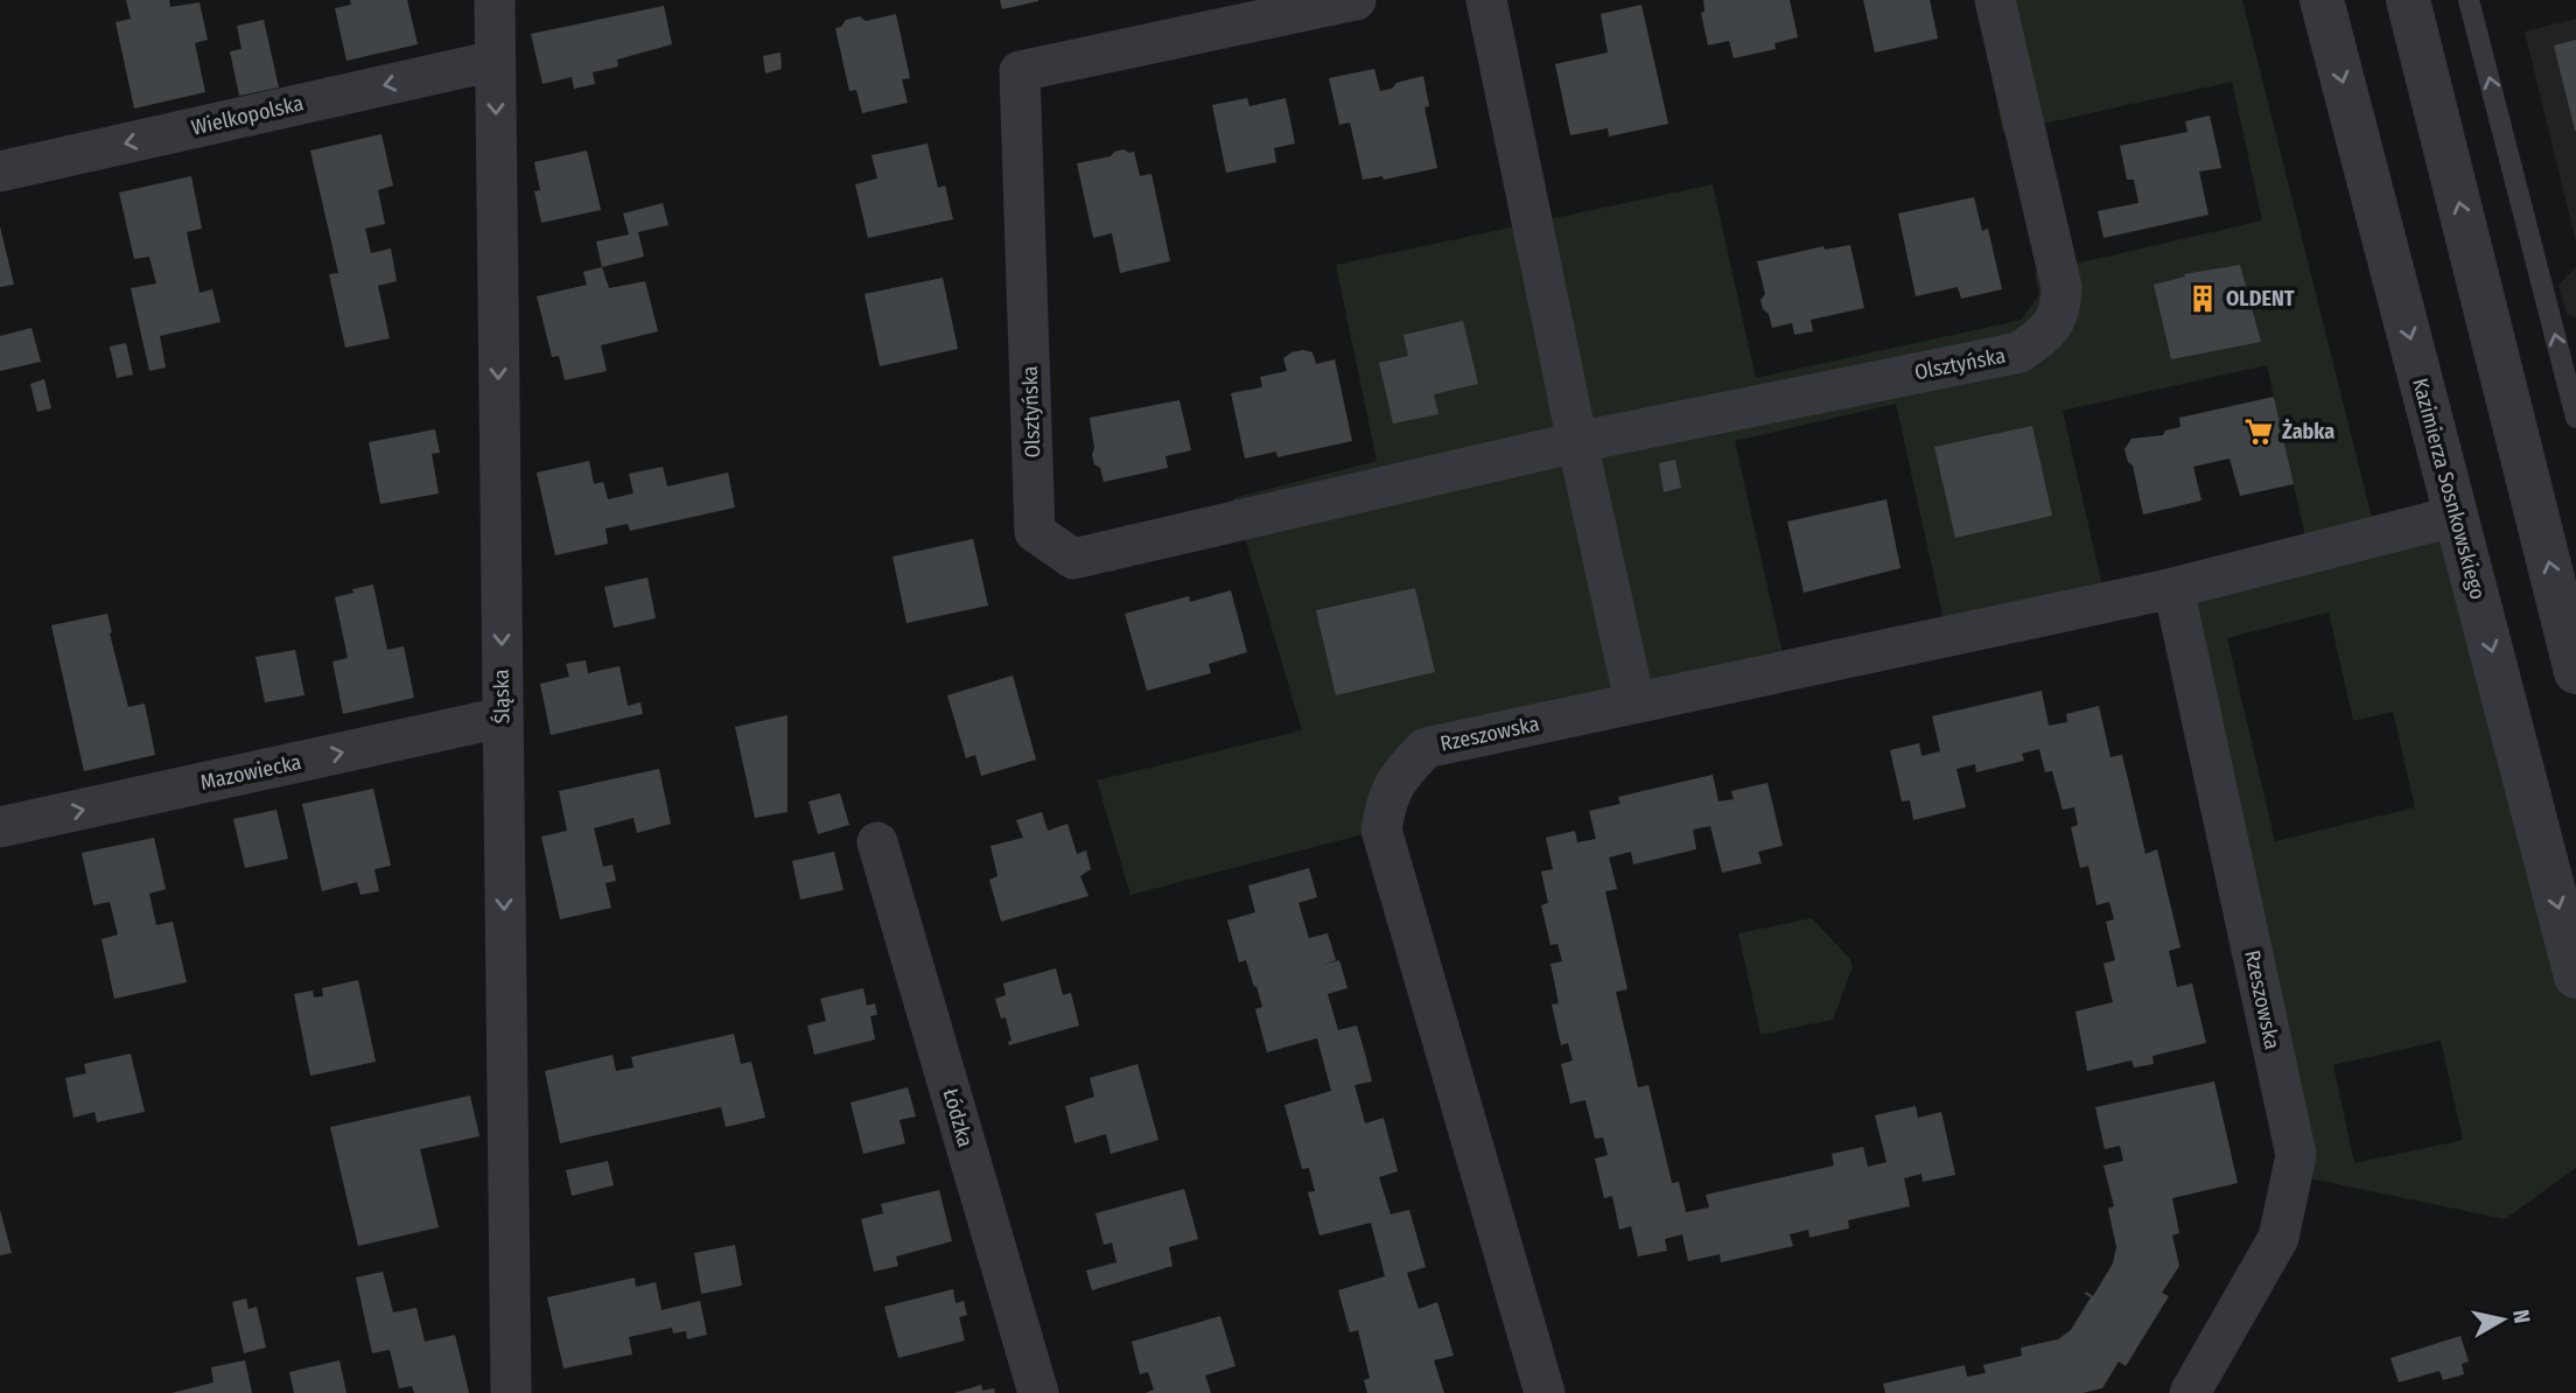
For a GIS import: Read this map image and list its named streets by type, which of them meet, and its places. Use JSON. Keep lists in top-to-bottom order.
{
  "streets": {
    "street": [
      "Wielkopolska",
      "Olsztyńska",
      "Kazimierza Sosnkowskiego",
      "Śląska",
      "Rzeszowska",
      "Mazowiecka",
      "Łódzka"
    ]
  },
  "crossings": [
    ["Wielkopolska", "Śląska"],
    ["Kazimierza Sosnkowskiego", "Rzeszowska"],
    ["Śląska", "Mazowiecka"]
  ],
  "one_way": ["Wielkopolska", "Śląska", "Mazowiecka"],
  "places": {
    "building": ["OLDENT"],
    "supermarket": ["Żabka"]
  },
  "north": "right"
}
